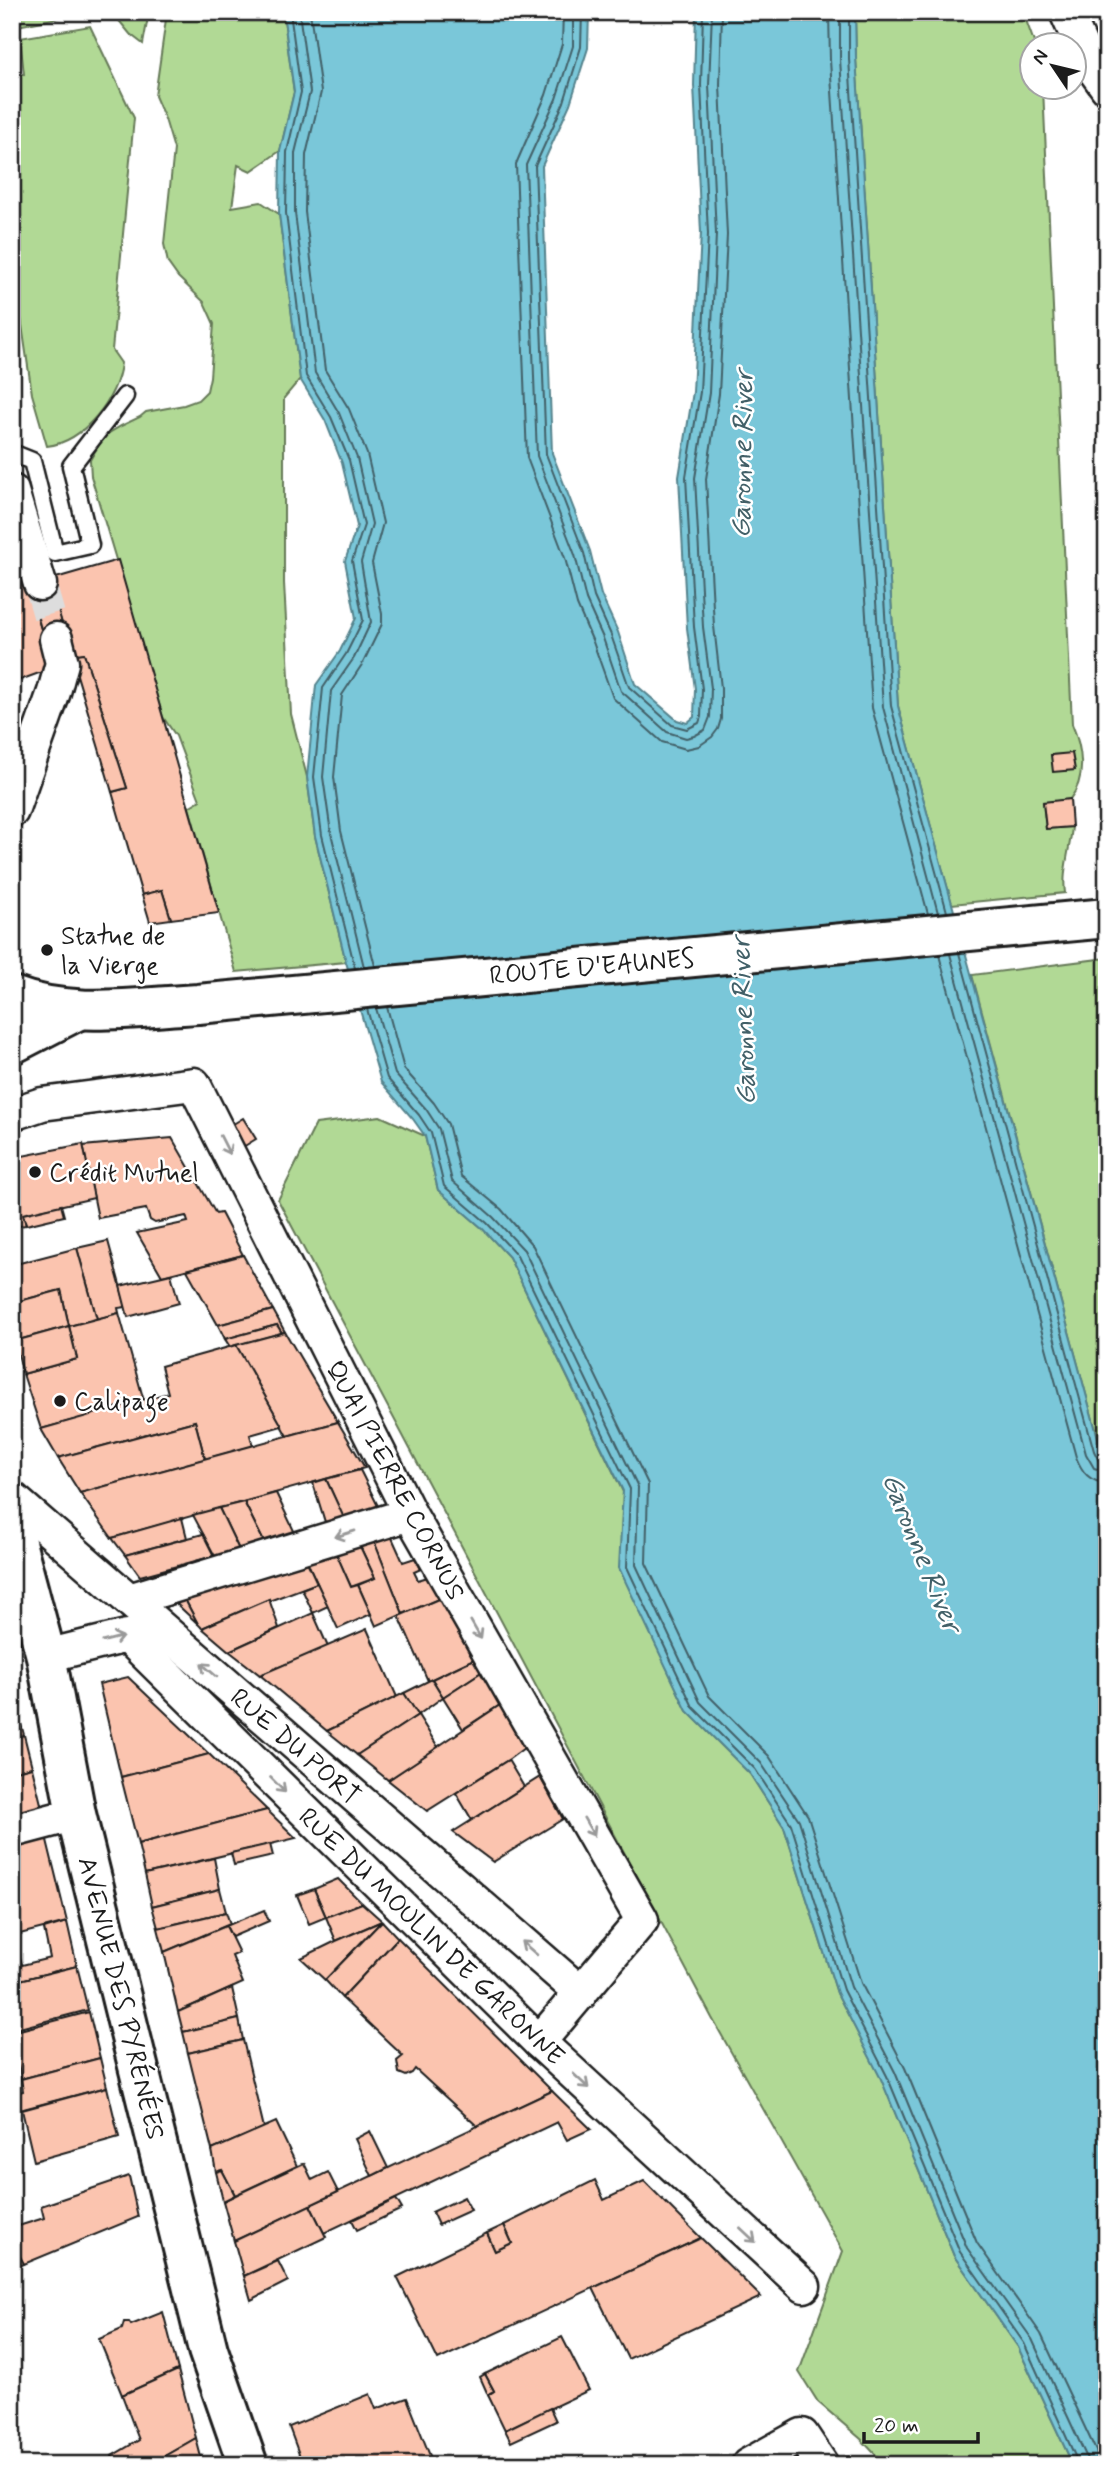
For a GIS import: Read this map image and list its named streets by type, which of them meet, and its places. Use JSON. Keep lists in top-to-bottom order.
{
  "streets": {
    "main road": ["ROUTE D'EAUNES", "AVENUE DES PYRÉNÉES"],
    "street": ["QUAI PIERRE CORNUS", "RUE DU PORT", "RUE DU MOULIN DE GARONNE"]
  },
  "crossings": [
    ["QUAI PIERRE CORNUS", "RUE DU PORT"],
    ["RUE DU MOULIN DE GARONNE", "AVENUE DES PYRÉNÉES"]
  ],
  "one_way": ["QUAI PIERRE CORNUS", "RUE DU PORT", "RUE DU MOULIN DE GARONNE"],
  "water": ["Garonne River"],
  "places": ["Statue de la Vierge", "Crédit Mutuel", "Calipage"],
  "scale_bar": "20 m",
  "north": "top left"
}
